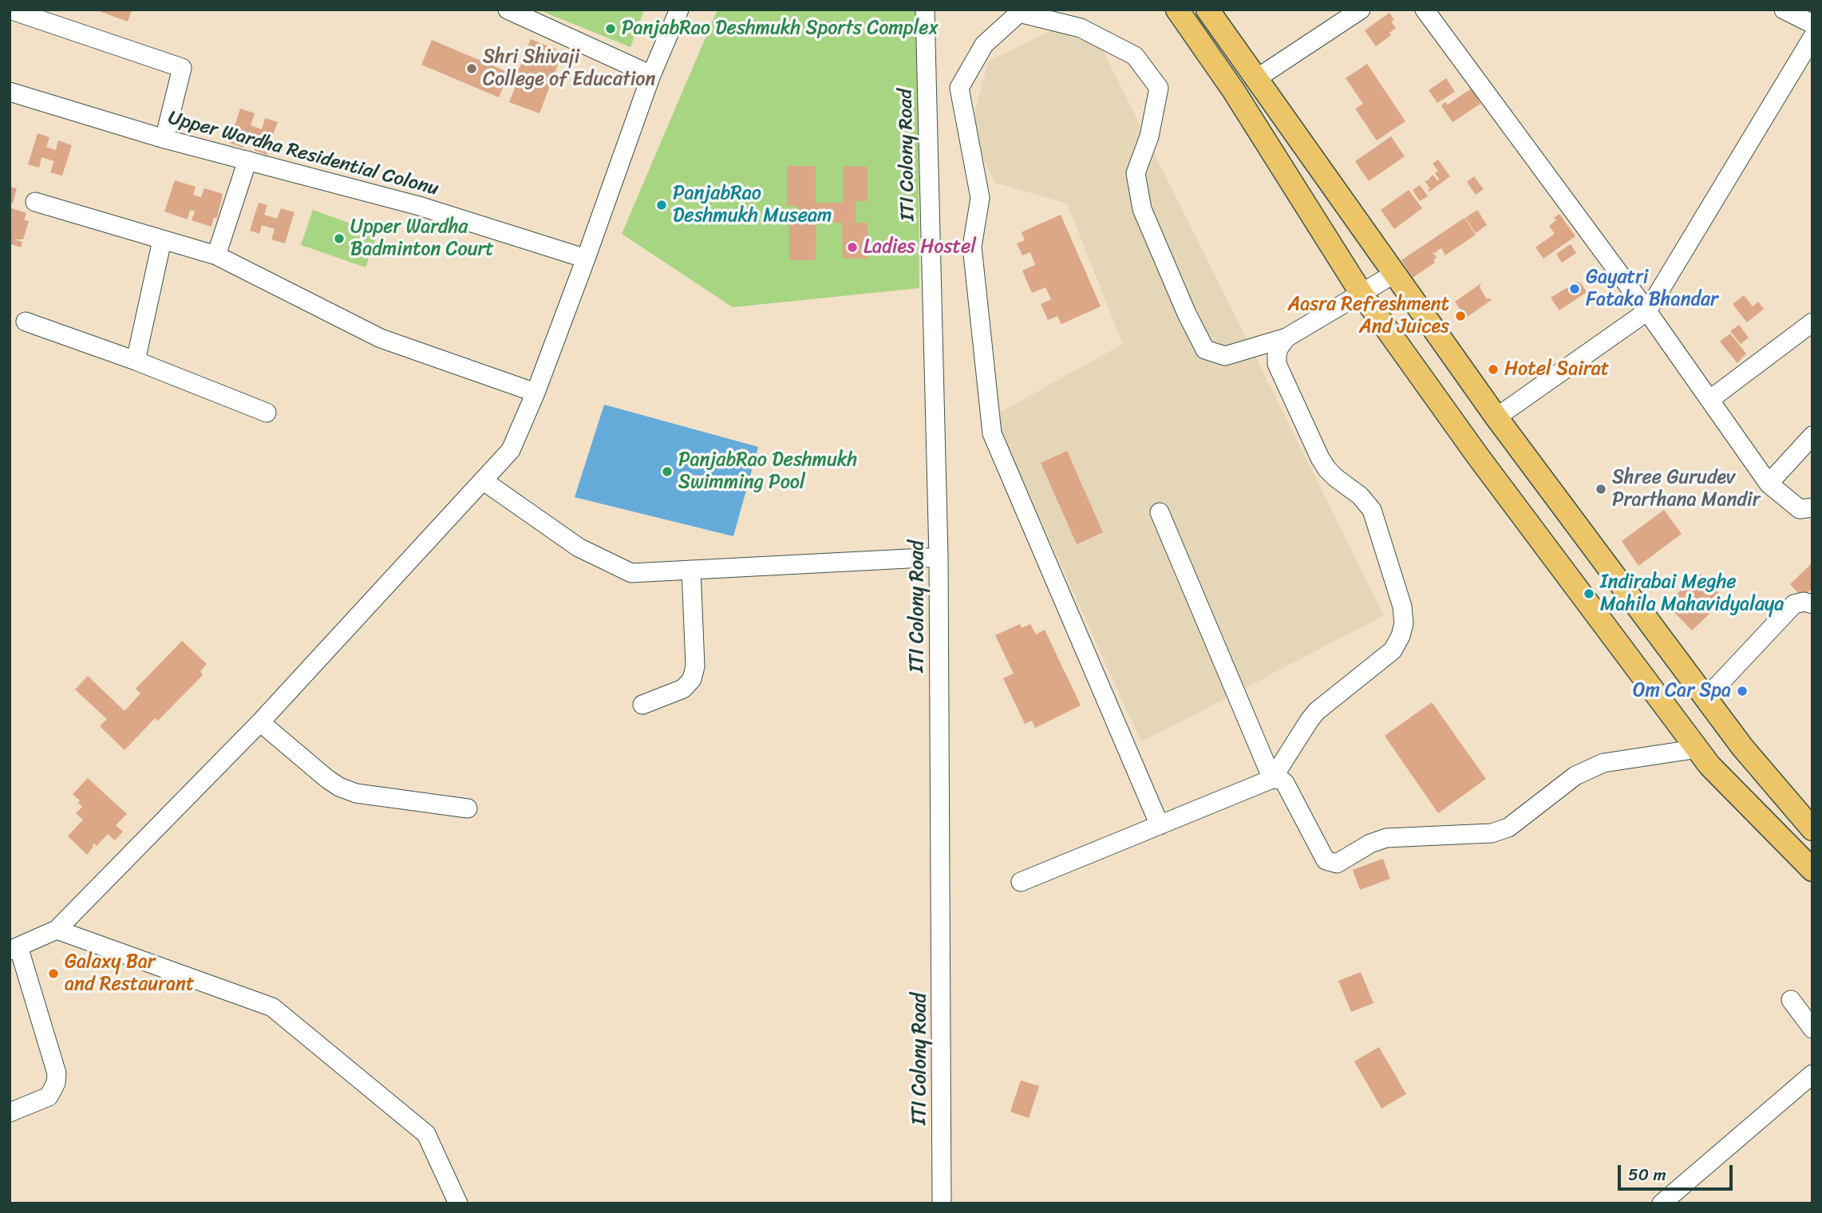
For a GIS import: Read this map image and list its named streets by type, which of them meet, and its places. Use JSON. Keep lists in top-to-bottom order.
{
  "streets": {
    "street": ["Upper Wardha Residential Colonu", "ITI Colony Road"]
  },
  "places": [
    "PanjabRao Deshmukh Sports Complex",
    "Shri Shivaji College of Education",
    "PanjabRao Deshmukh Museam",
    "Upper Wardha Badminton Court",
    "Ladies Hostel",
    "Gayatri Fataka Bhandar",
    "Aasra Refreshment And Juices",
    "Hotel Sairat",
    "PanjabRao Deshmukh Swimming Pool",
    "Shree Gurudev Prarthana Mandir",
    "Indirabai Meghe Mahila Mahavidyalaya",
    "Om Car Spa",
    "Galaxy Bar and Restaurant"
  ],
  "scale_bar": "50 m"
}
